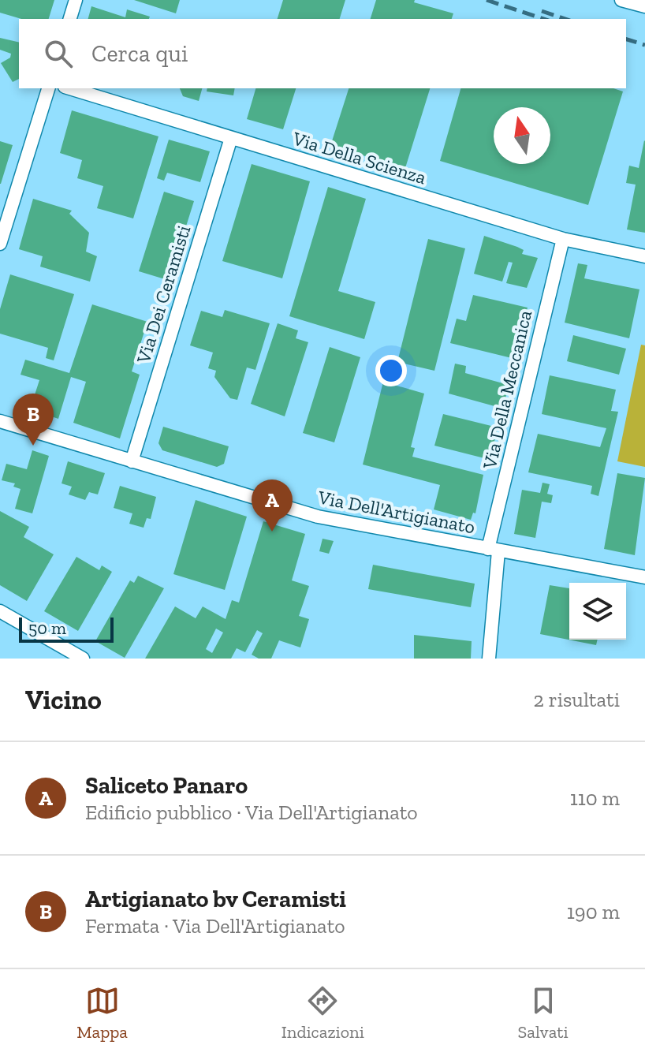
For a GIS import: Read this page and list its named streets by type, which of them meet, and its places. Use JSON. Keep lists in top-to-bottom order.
{
  "streets": {
    "street": [
      "Via Della Scienza",
      "Via Dei Ceramisti",
      "Via Della Meccanica",
      "Via Dell'Artigianato"
    ]
  },
  "crossings": [
    ["Via Della Scienza", "Via Dei Ceramisti"],
    ["Via Della Scienza", "Via Della Meccanica"],
    ["Via Dei Ceramisti", "Via Dell'Artigianato"],
    ["Via Della Meccanica", "Via Dell'Artigianato"]
  ],
  "scale_bar": "50 m",
  "north": "top",
  "page": {
    "search": "Cerca qui",
    "pins": ["B", "A"],
    "scale": "50 m",
    "heading": ["Vicino", "2 risultati"],
    "list": [
      {
        "mark": "A",
        "name": "Saliceto Panaro",
        "note": "Edificio pubblico · Via Dell'Artigianato",
        "value": "110 m"
      },
      {
        "mark": "B",
        "name": "Artigianato bv Ceramisti",
        "note": "Fermata · Via Dell'Artigianato",
        "value": "190 m"
      }
    ],
    "nav": ["Mappa", "Indicazioni", "Salvati"]
  }
}
